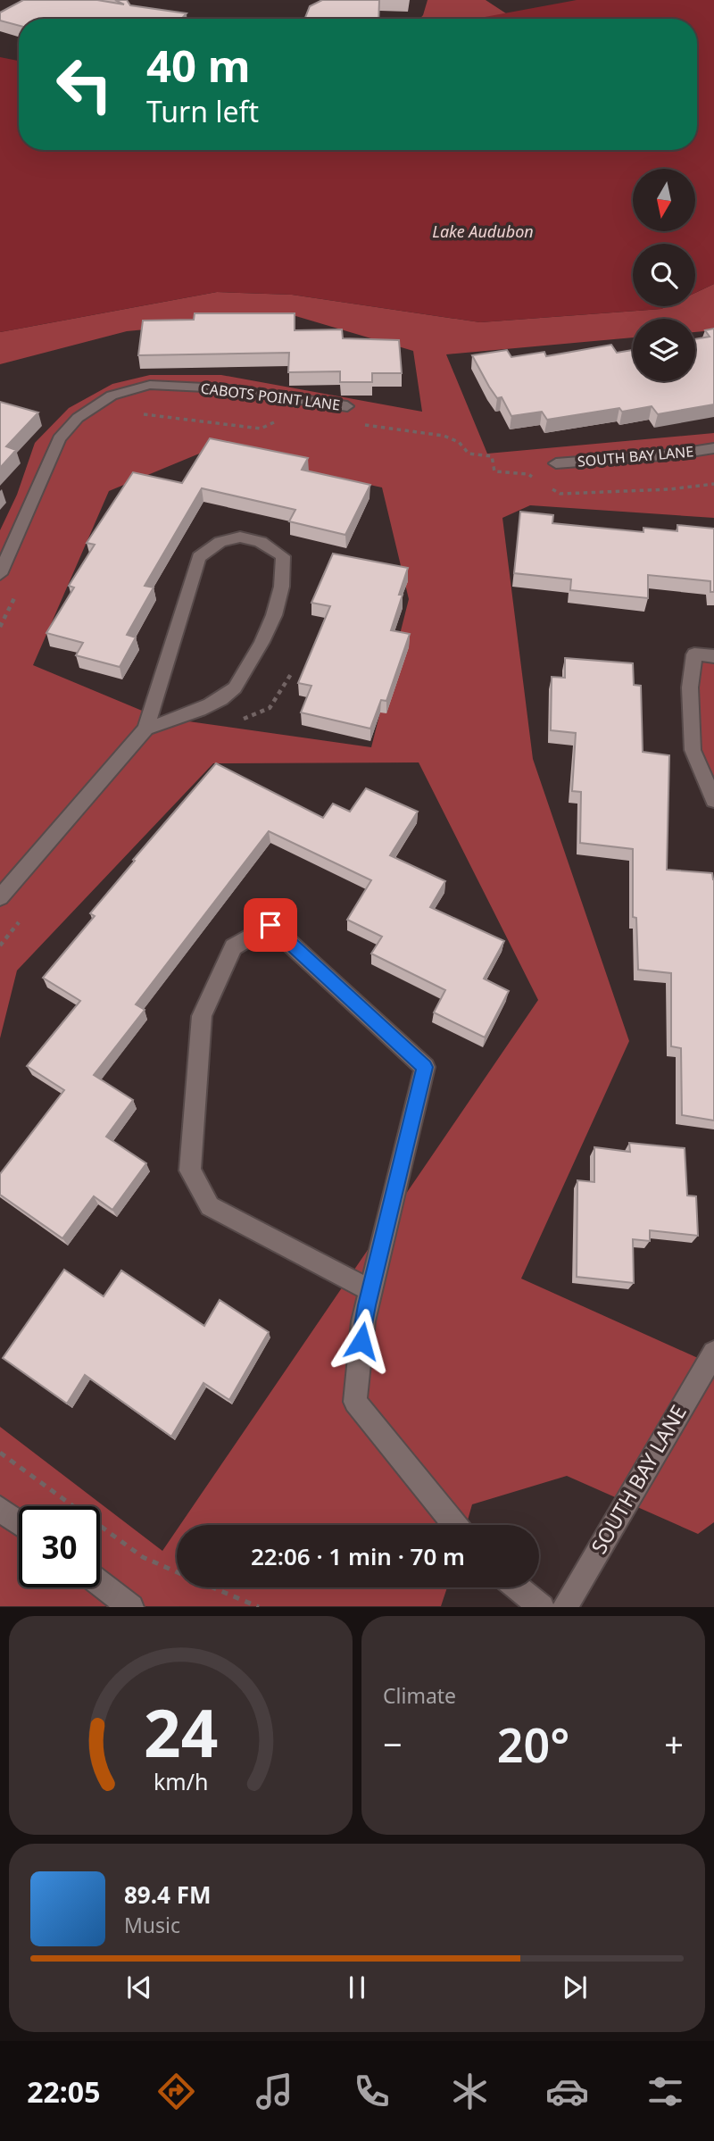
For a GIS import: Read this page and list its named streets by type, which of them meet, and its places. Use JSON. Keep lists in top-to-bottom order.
{
  "streets": {
    "street": ["CABOTS POINT LANE", "SOUTH BAY LANE"]
  },
  "water": ["Lake Audubon"],
  "north": "bottom",
  "page": {
    "turn": ["40 m", "Turn left"],
    "limit": "30",
    "trip": "22:06 · 1 min · 70 m",
    "tile": "Climate",
    "heat": ["−", "20°", "+"],
    "song": ["89.4 FM", "Music"],
    "tabs": "22:05",
    "gauge": ["24", "km/h"]
  }
}
